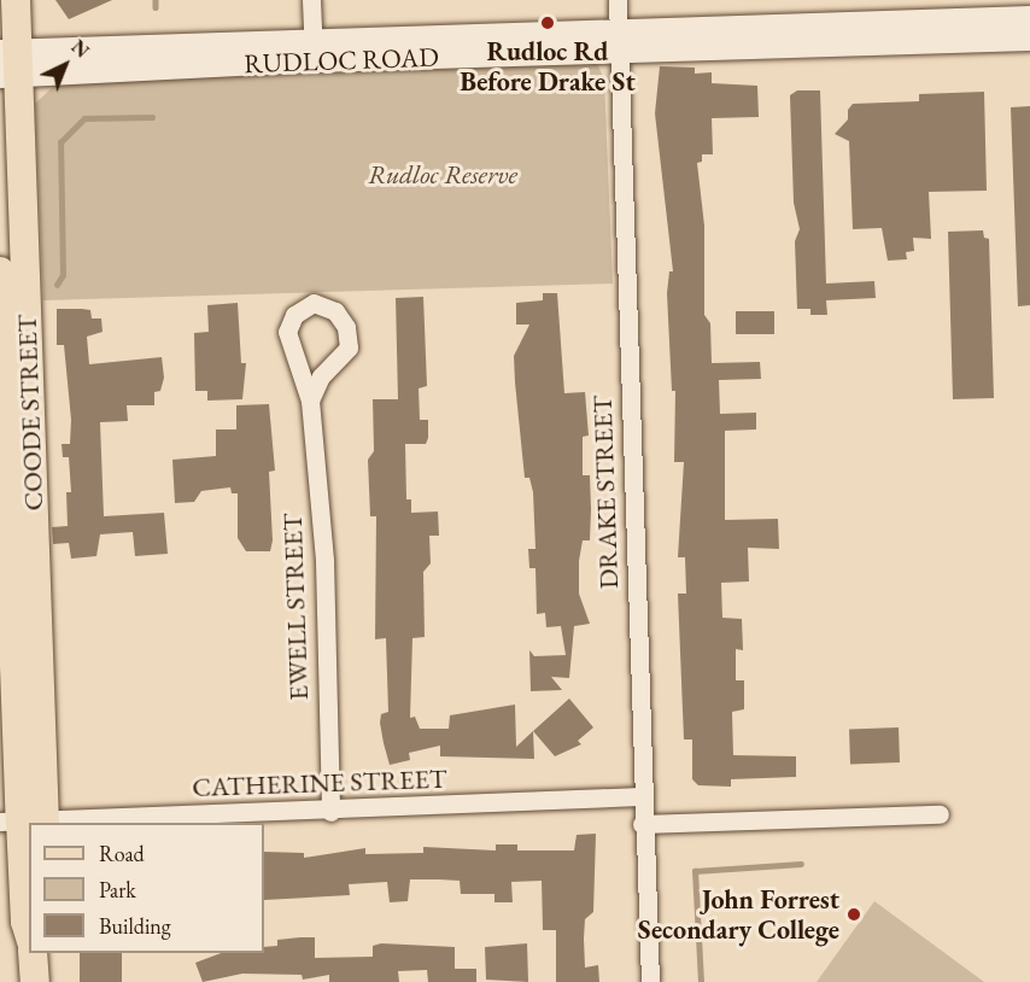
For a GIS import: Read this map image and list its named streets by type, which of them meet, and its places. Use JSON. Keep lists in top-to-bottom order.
{
  "streets": {
    "main road": ["RUDLOC ROAD", "COODE STREET"],
    "street": ["DRAKE STREET", "EWELL STREET", "CATHERINE STREET"]
  },
  "crossings": [
    ["RUDLOC ROAD", "COODE STREET"],
    ["RUDLOC ROAD", "DRAKE STREET"],
    ["COODE STREET", "CATHERINE STREET"],
    ["DRAKE STREET", "CATHERINE STREET"],
    ["EWELL STREET", "CATHERINE STREET"]
  ],
  "parks": ["Rudloc Reserve"],
  "places": ["Rudloc Rd Before Drake St", "John Forrest Secondary College"],
  "legend": ["Road", "Park", "Building"],
  "north": "top right"
}
